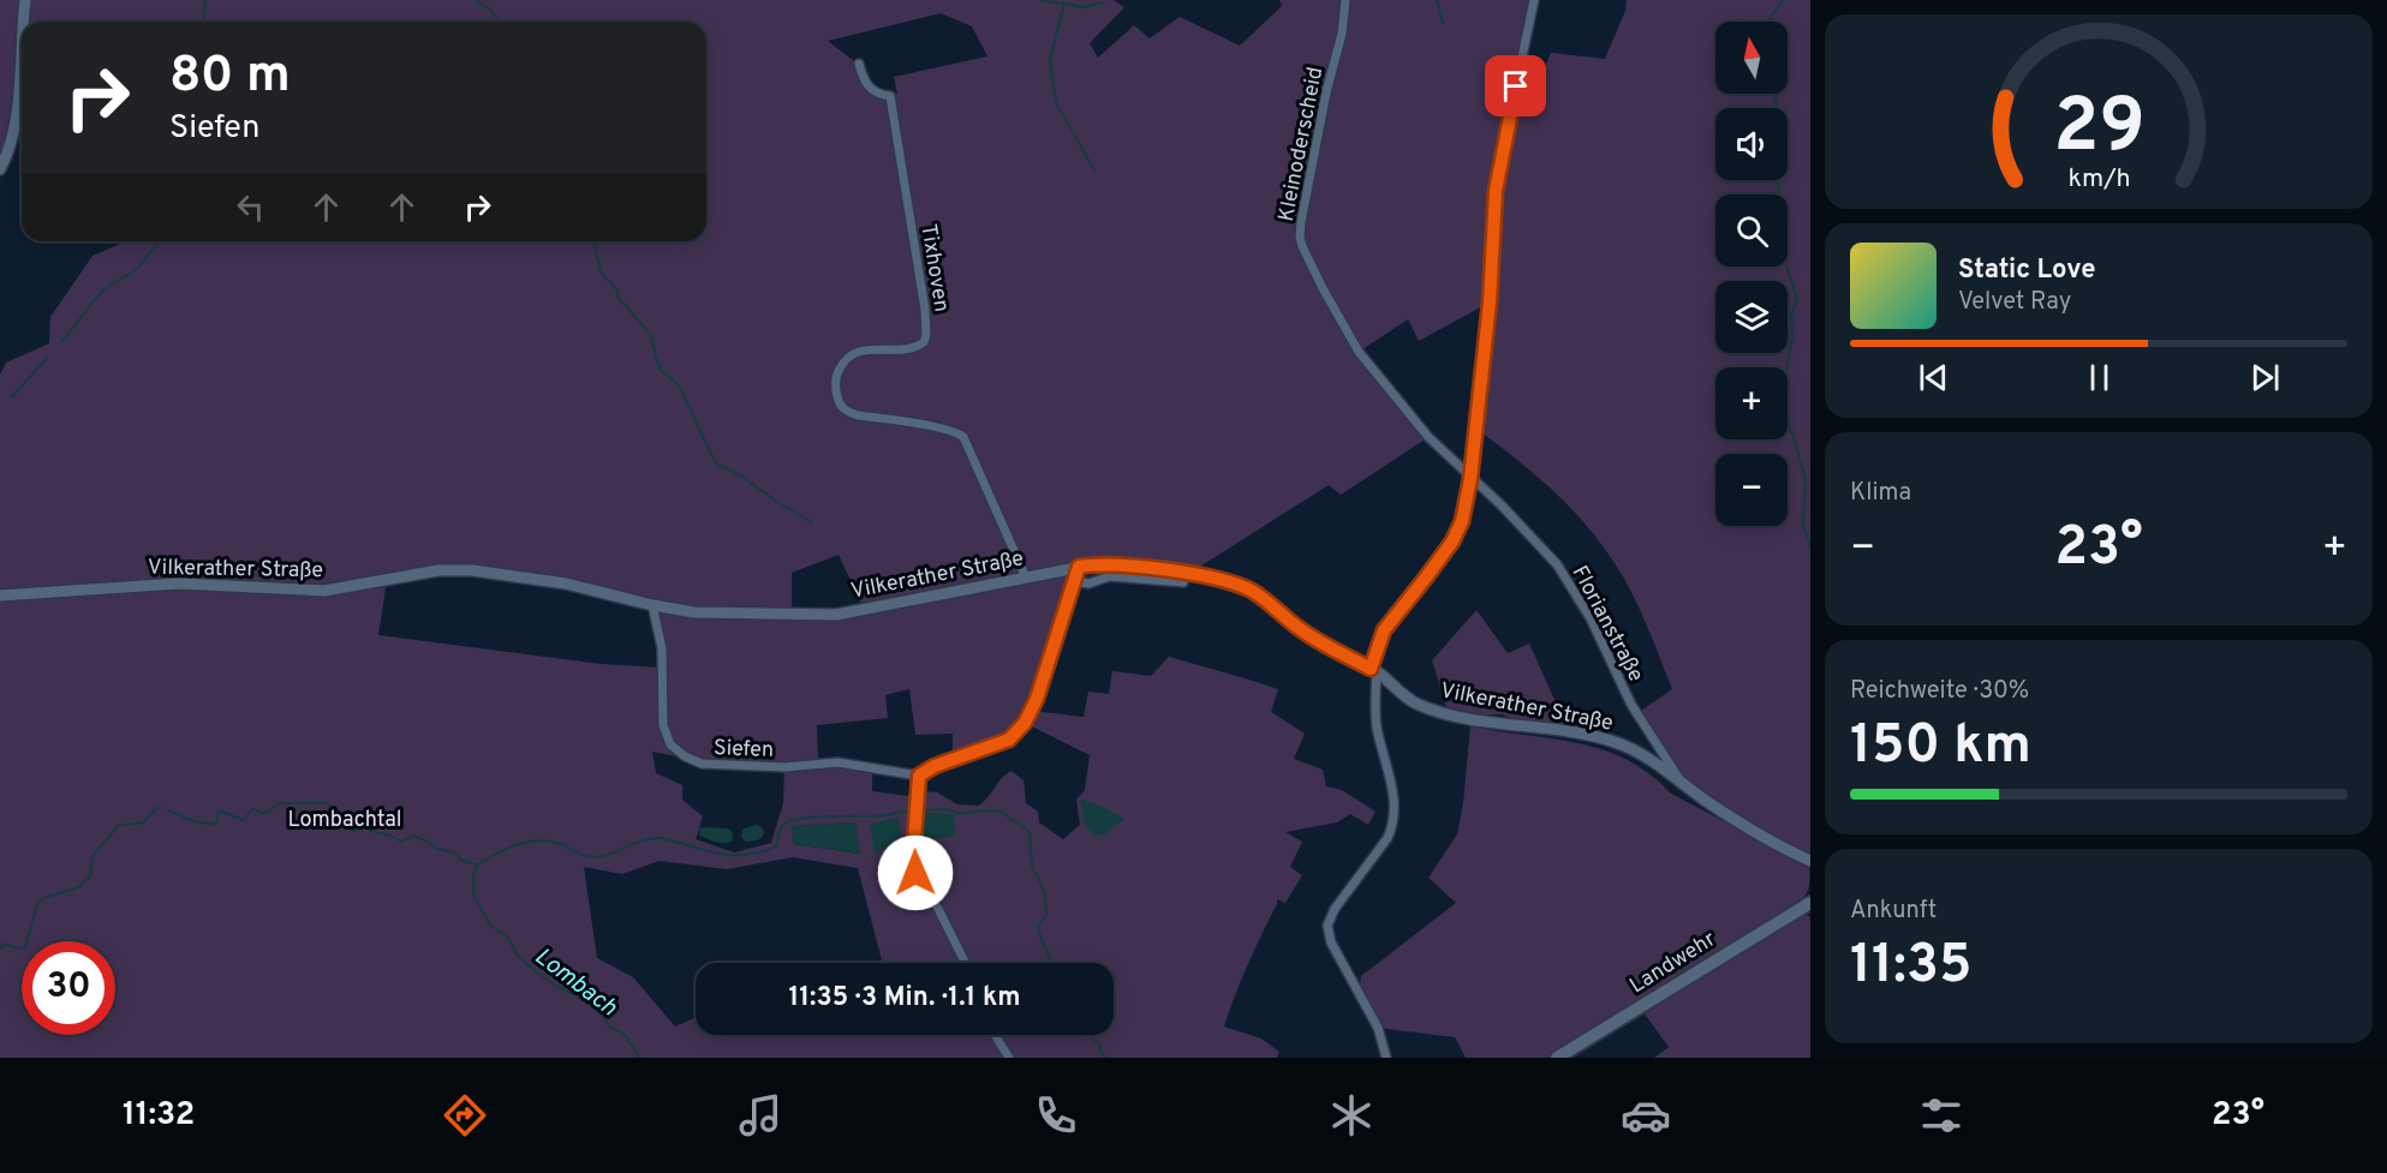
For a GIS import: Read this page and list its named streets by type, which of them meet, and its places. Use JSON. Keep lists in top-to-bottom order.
{
  "streets": {
    "main road": ["Landwehr"],
    "street": [
      "Kleinoderscheid",
      "Tixhoven",
      "Vilkerather Straße",
      "Florianstraße",
      "Siefen"
    ]
  },
  "crossings": [
    ["Kleinoderscheid", "Florianstraße"],
    ["Tixhoven", "Vilkerather Straße"],
    ["Vilkerather Straße", "Florianstraße"],
    ["Vilkerather Straße", "Siefen"]
  ],
  "water": ["Lombach"],
  "parks": ["Lombachtal"],
  "north": "top",
  "page": {
    "map_buttons": ["+", "−"],
    "turn": ["80 m", "Siefen"],
    "song": ["Static Love", "Velvet Ray"],
    "tile": [
      "Klima",
      ["Reichweite · 30%", "150 km"],
      ["Ankunft", "11:35"]
    ],
    "heat": ["−", "23°", "+"],
    "limit": "30",
    "trip": "11:35 · 3 Min. · 1.1 km",
    "tabs": ["11:32", "23°"],
    "gauge": ["29", "km/h"]
  }
}
